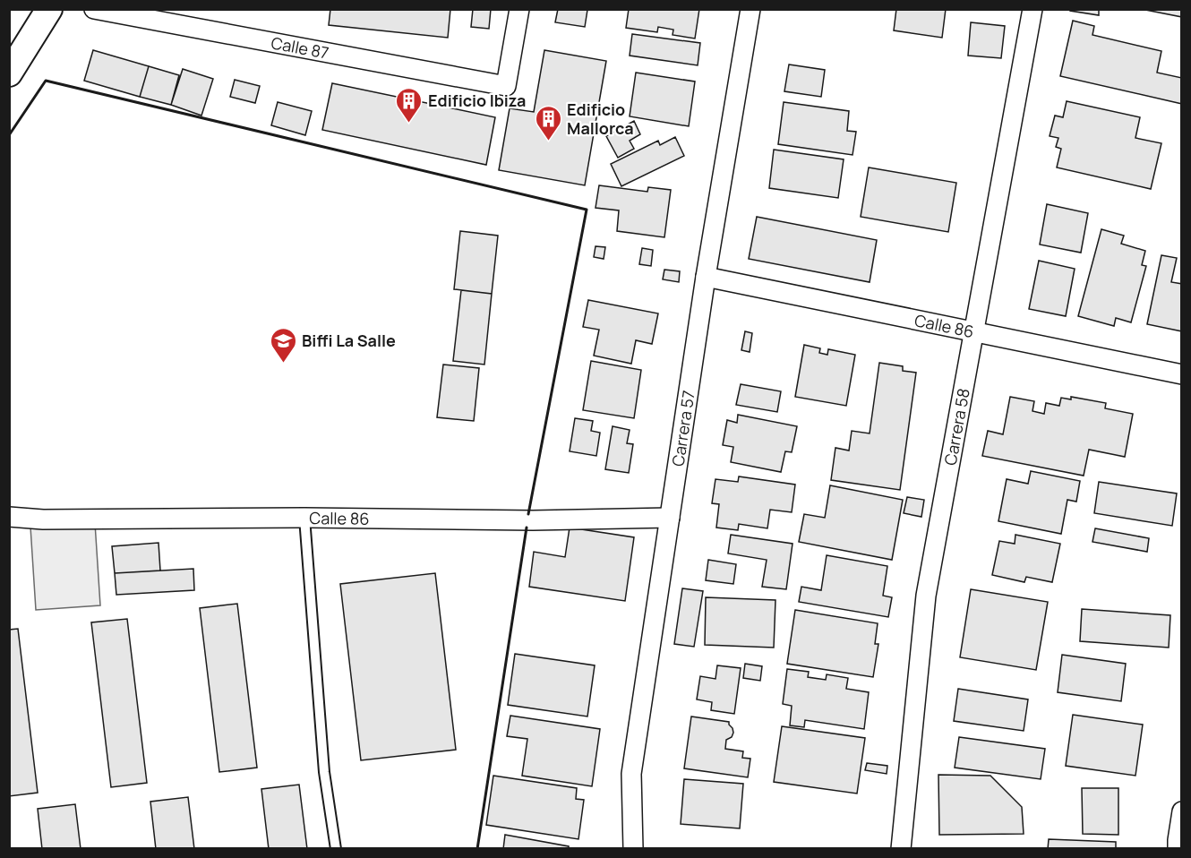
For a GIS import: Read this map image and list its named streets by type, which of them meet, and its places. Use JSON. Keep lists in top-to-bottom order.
{
  "streets": {
    "street": [
      "Calle 87",
      "Calle 86",
      "Carrera 57",
      "Carrera 58"
    ]
  },
  "crossings": [
    ["Calle 86", "Carrera 57"],
    ["Calle 86", "Carrera 58"]
  ],
  "places": {
    "building": ["Edificio Ibiza", "Edificio Mallorca"],
    "school or university": ["Biffi La Salle"]
  }
}
